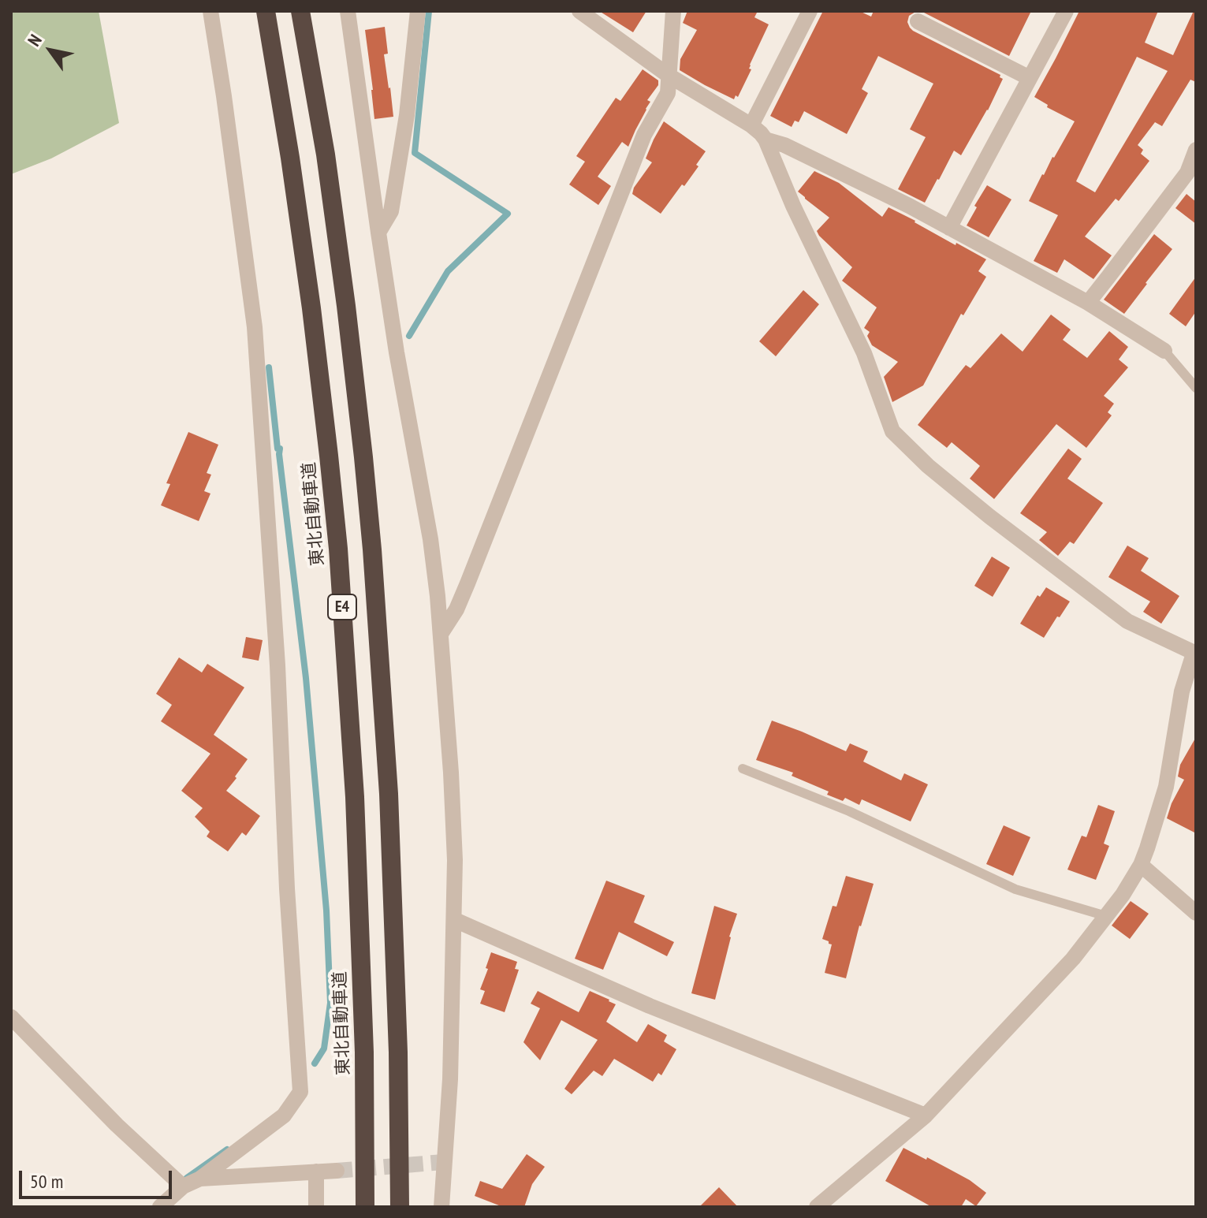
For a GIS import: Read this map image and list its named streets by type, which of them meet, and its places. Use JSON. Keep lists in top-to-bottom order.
{
  "streets": {
    "highway": ["東北自動車道", "E4"]
  },
  "scale_bar": "50 m",
  "north": "top left"
}
